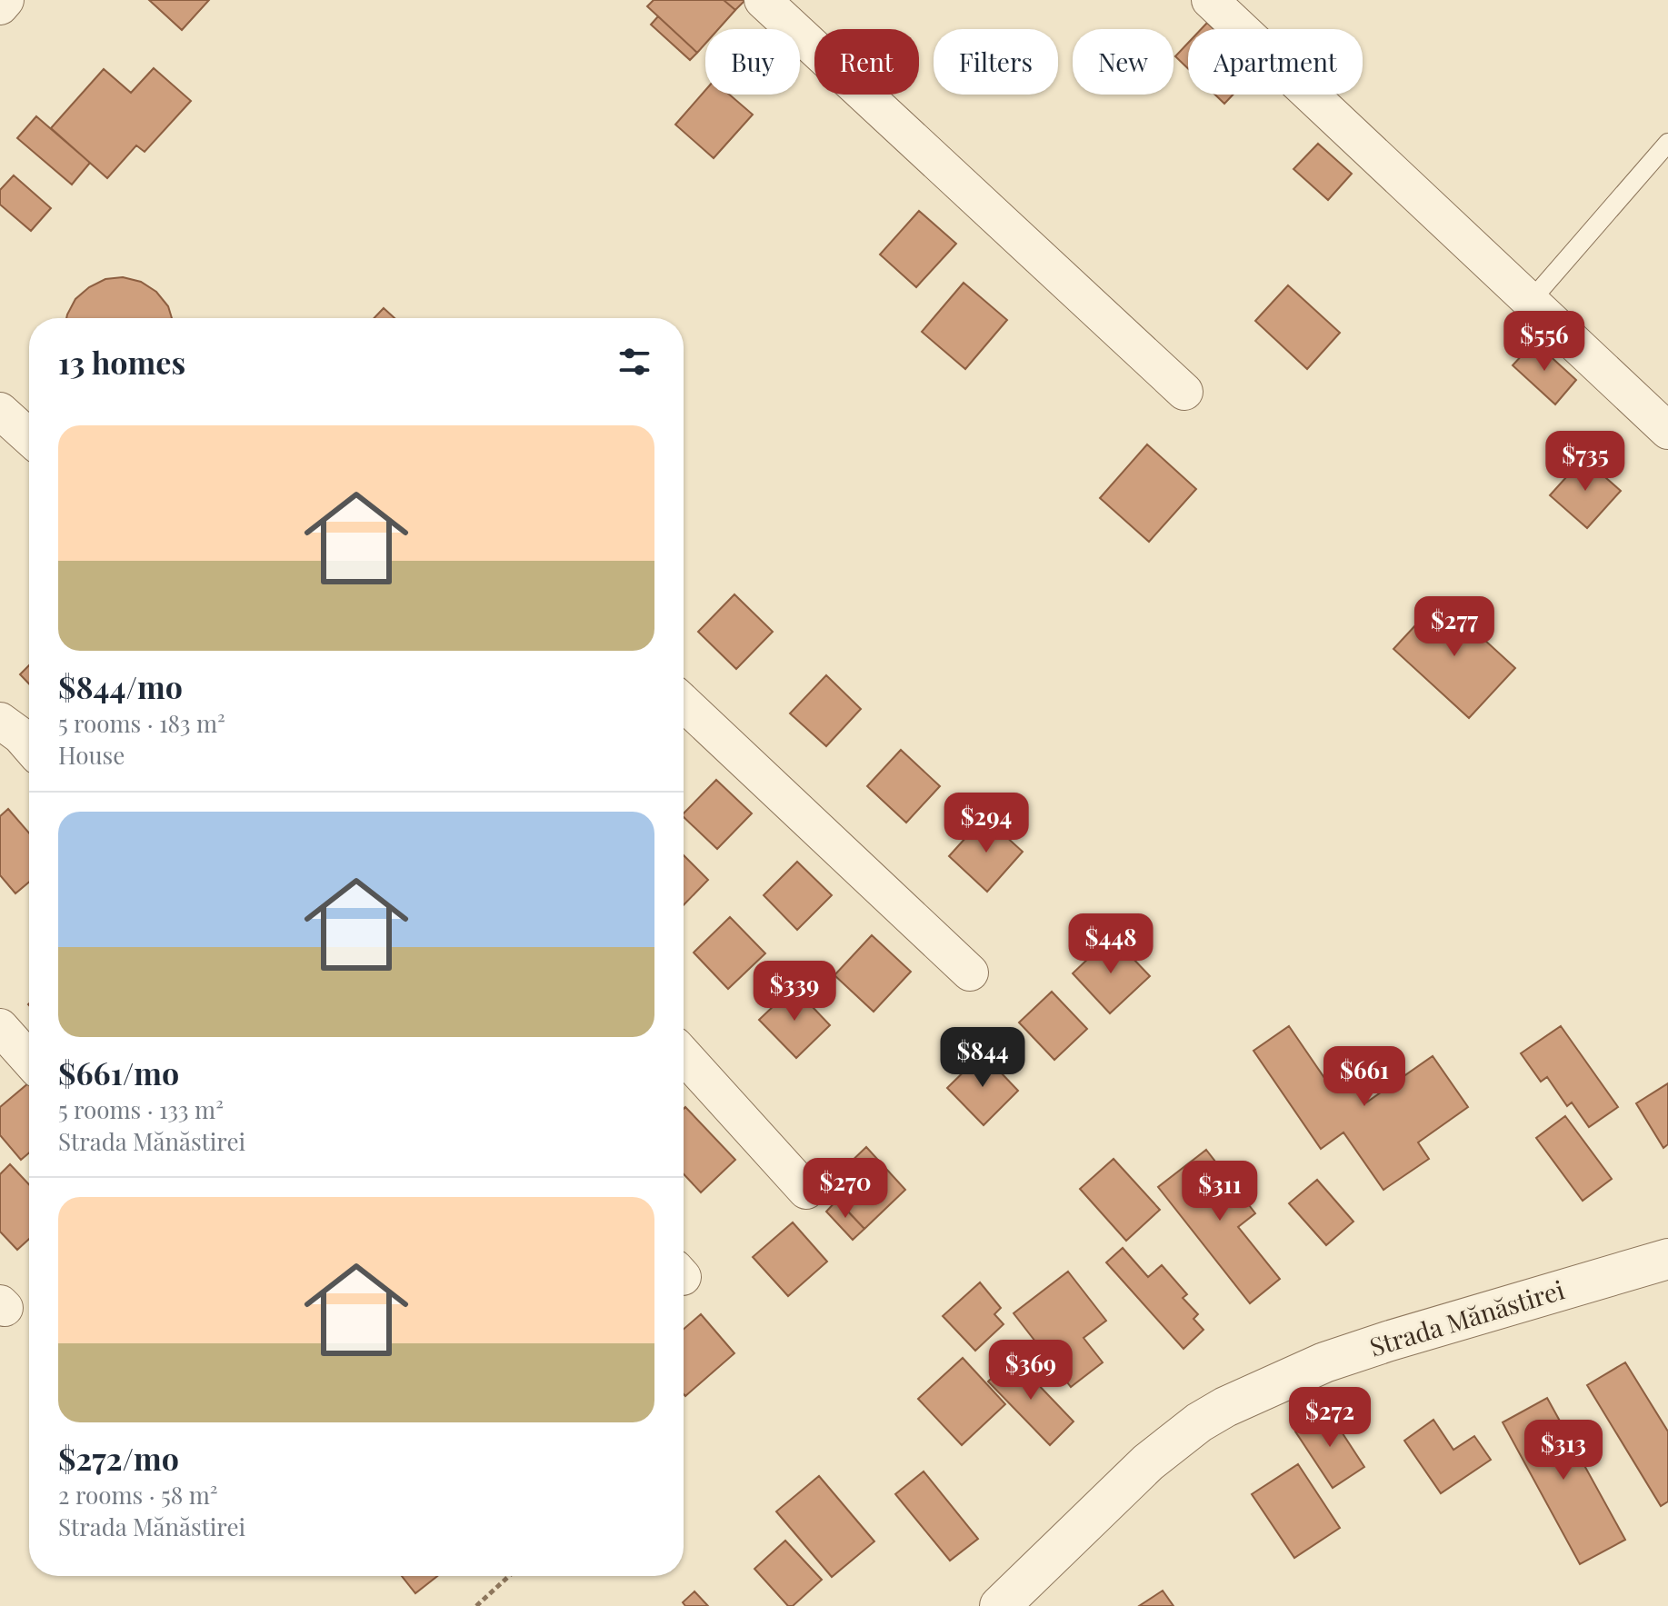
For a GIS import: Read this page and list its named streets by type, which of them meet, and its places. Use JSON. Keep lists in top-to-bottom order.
{
  "streets": {
    "street": ["Strada Mănăstirei"]
  },
  "page": {
    "chip": [
      "Buy",
      "Rent",
      "Filters",
      "New",
      "Apartment"
    ],
    "price": [
      "$556",
      "$735",
      "$277",
      "$294",
      "$448",
      "$339",
      "$844",
      "$661",
      "$270",
      "$311",
      "$369",
      "$272",
      "$313"
    ],
    "heading": "13 homes",
    "list": [
      {
        "name": "$844/mo",
        "note": "5 rooms · 183 m² · House"
      },
      {
        "name": "$661/mo",
        "note": "5 rooms · 133 m² · Strada Mănăstirei"
      },
      {
        "name": "$272/mo",
        "note": "2 rooms · 58 m² · Strada Mănăstirei"
      }
    ]
  }
}
